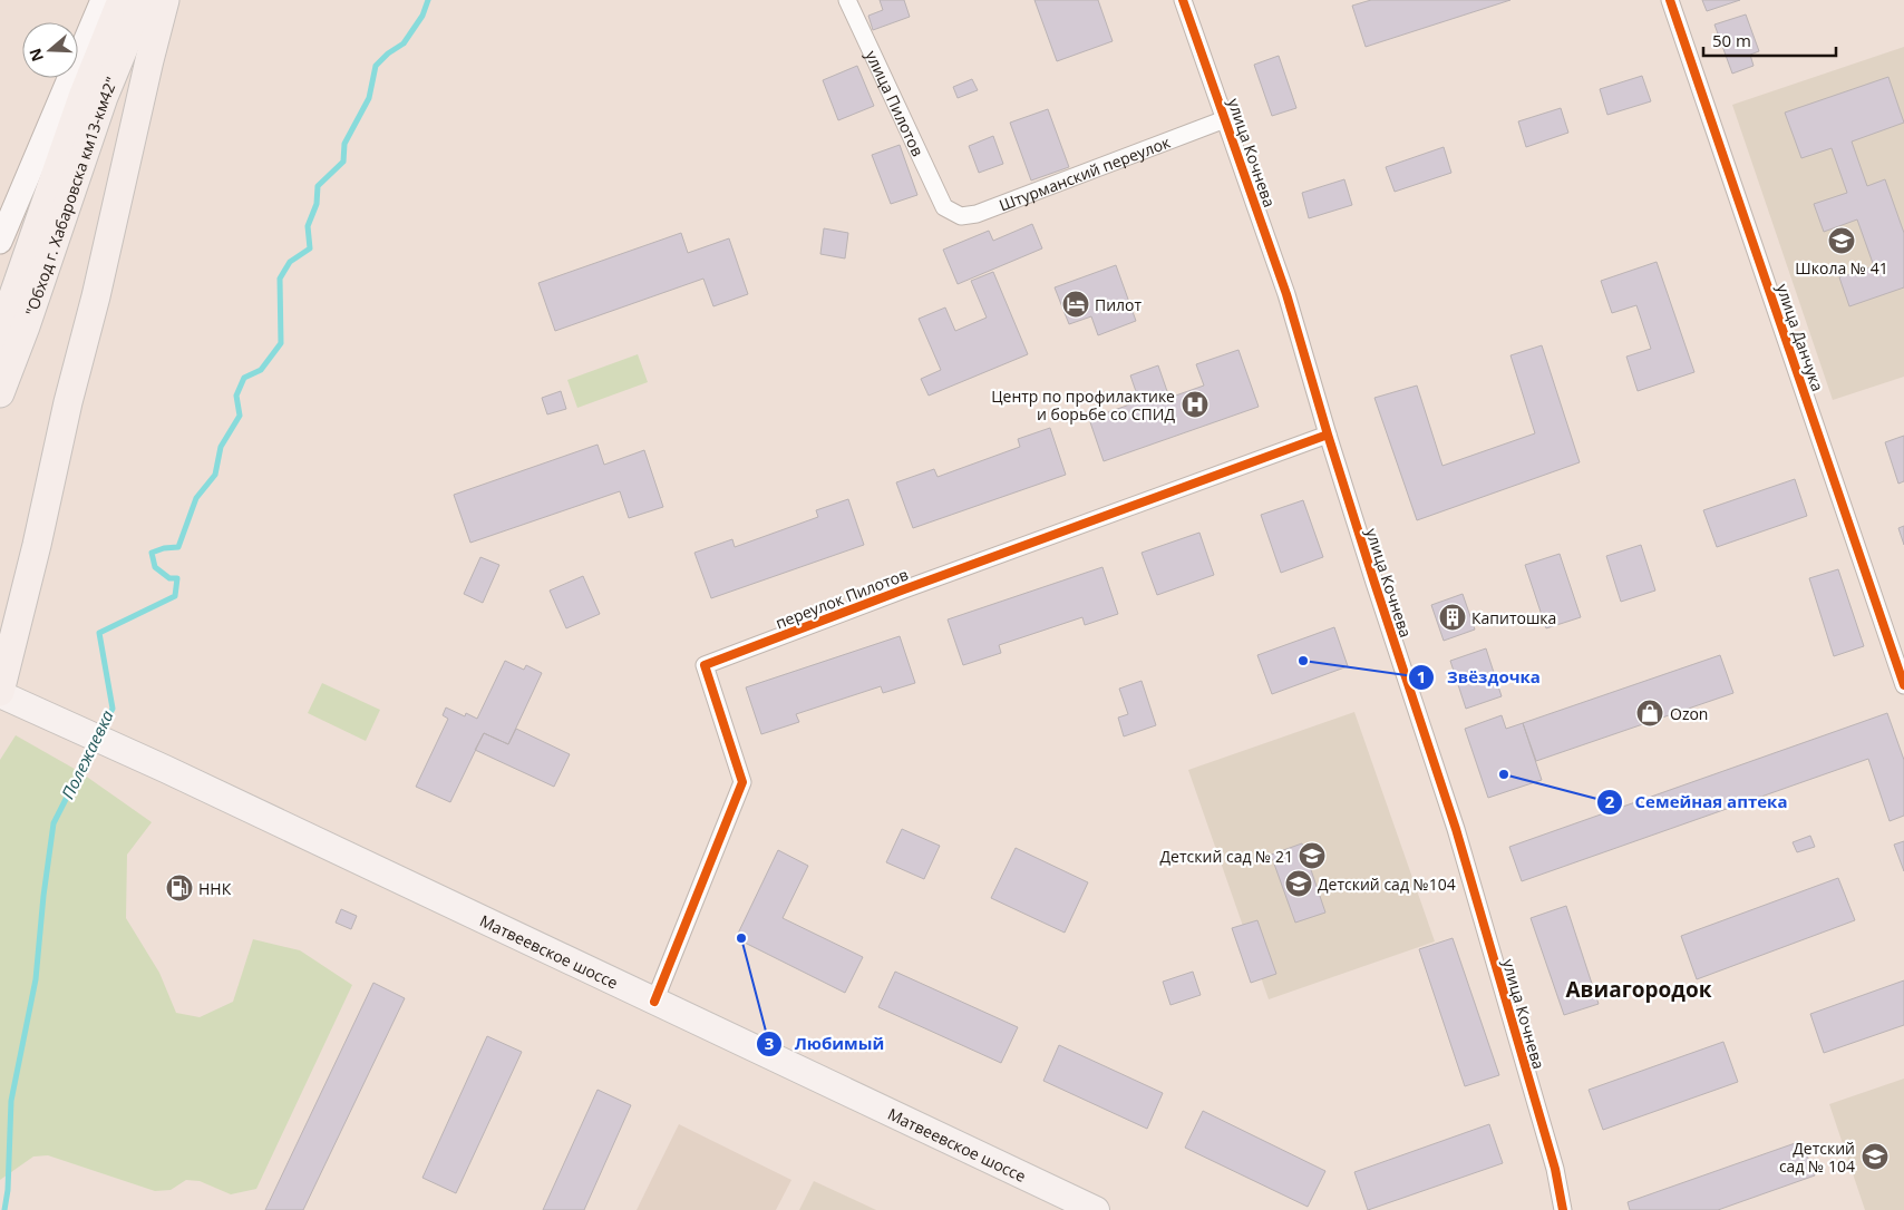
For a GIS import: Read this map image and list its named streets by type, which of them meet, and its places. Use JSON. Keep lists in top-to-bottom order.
{
  "streets": {
    "highway": ["\"Обход г. Хабаровска км13-км42\""],
    "main road": ["Матвеевское шоссе"],
    "street": [
      "улица Пилотов",
      "улица Кочнева",
      "Штурманский переулок",
      "улица Данчука",
      "переулок Пилотов"
    ]
  },
  "crossings": [
    ["улица Пилотов", "Штурманский переулок"],
    ["улица Кочнева", "Штурманский переулок"],
    ["улица Кочнева", "переулок Пилотов"],
    ["переулок Пилотов", "Матвеевское шоссе"]
  ],
  "districts": ["Авиагородок"],
  "water": ["Полежаевка"],
  "places": {
    "school or university": [
      "Школа № 41",
      "Детский сад № 21",
      "Детский сад №104",
      "Детский сад № 104"
    ],
    "hotel": ["Пилот"],
    "hospital": ["Центр по профилактике и борьбе со СПИД"],
    "building": ["Капитошка"],
    "other": ["Звёздочка", "Семейная аптека", "Любимый"],
    "shop": ["Ozon"],
    "fuel station": ["ННК"]
  },
  "scale_bar": "50 m",
  "north": "left"
}
